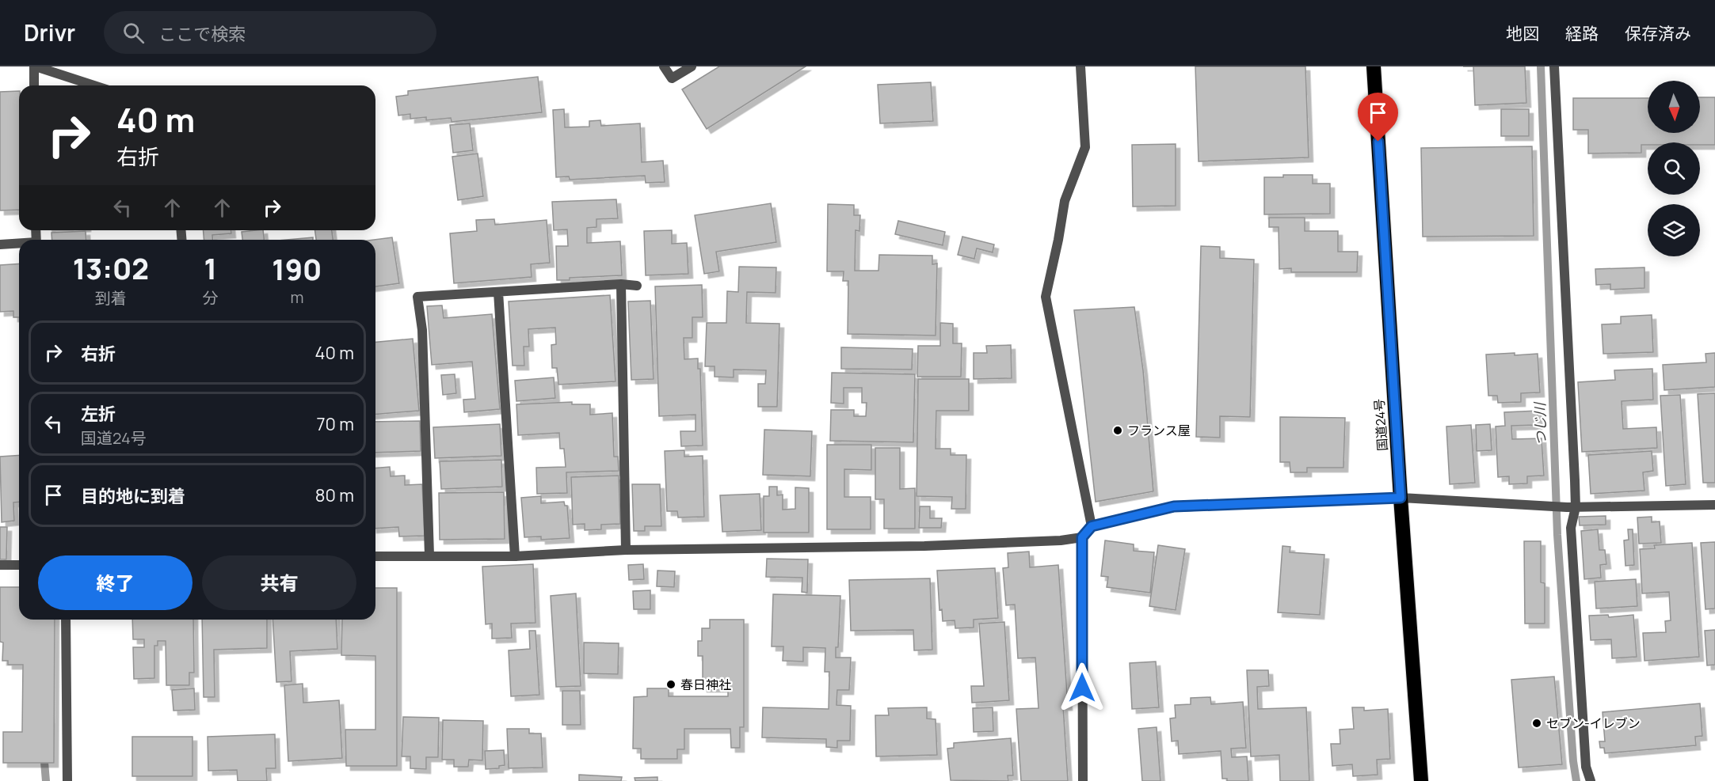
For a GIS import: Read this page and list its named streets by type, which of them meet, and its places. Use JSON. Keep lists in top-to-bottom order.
{
  "streets": {
    "highway": ["国道24号"]
  },
  "water": ["つじ川"],
  "places": ["フランス屋", "春日神社", "セブン-イレブン"],
  "north": "bottom",
  "page": {
    "header": "Drivr",
    "search": "ここで検索",
    "nav": ["地図", "経路", "保存済み"],
    "turn": ["40 m", "右折"],
    "eta": [
      "13:02",
      "到着",
      "1",
      "分",
      "190",
      "m"
    ],
    "list": [
      {
        "name": "右折",
        "value": "40 m"
      },
      {
        "name": "左折",
        "note": "国道24号",
        "value": "70 m"
      },
      {
        "name": "目的地に到着",
        "value": "80 m"
      }
    ],
    "buttons": ["終了", "共有"]
  }
}
